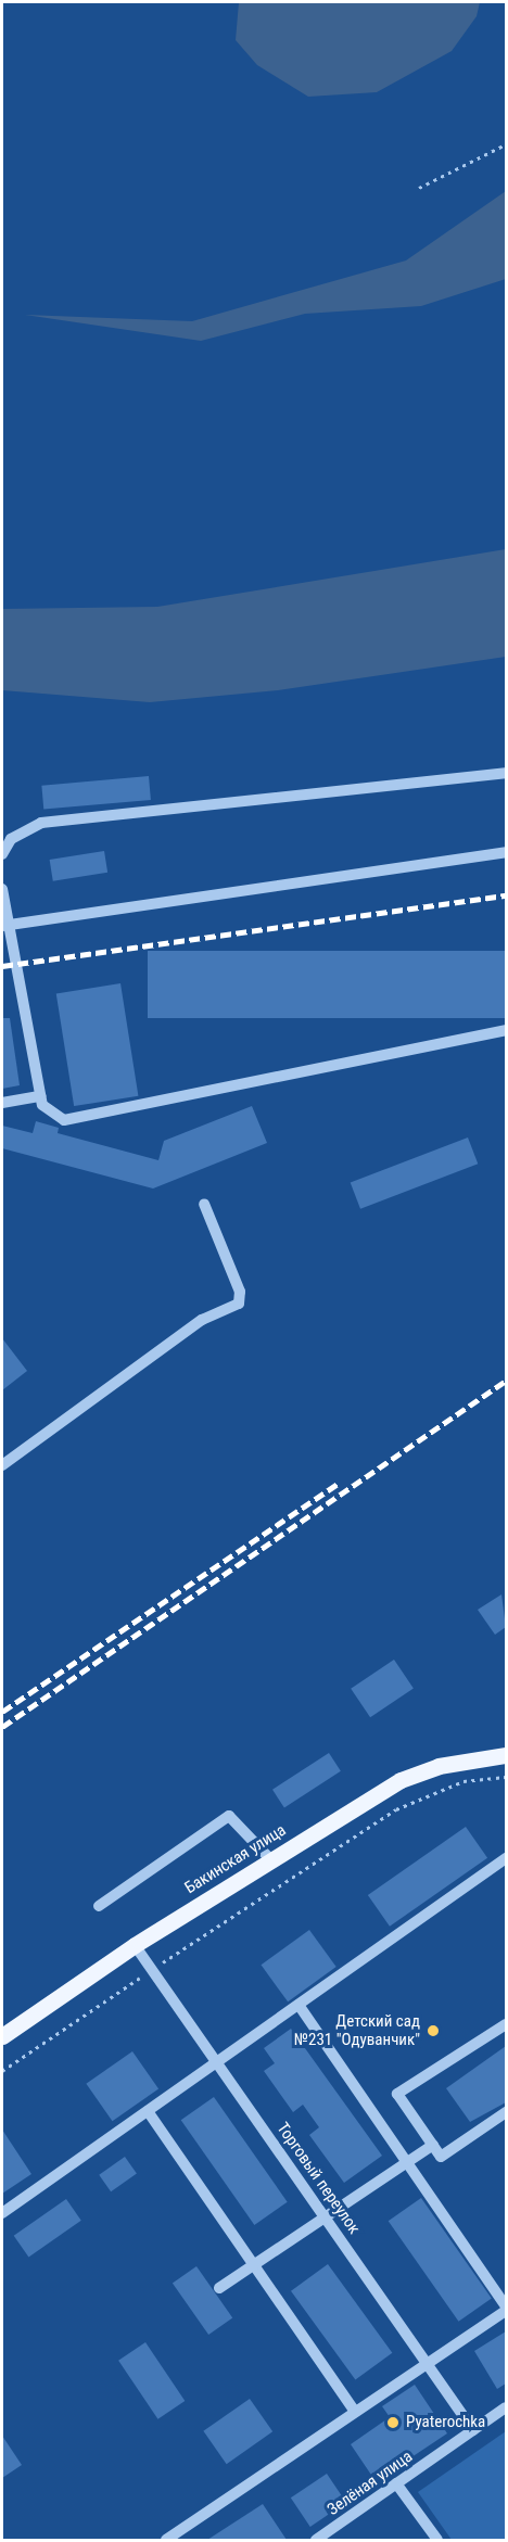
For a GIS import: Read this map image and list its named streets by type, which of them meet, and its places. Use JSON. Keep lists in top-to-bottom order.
{
  "streets": {
    "main road": ["Бакинская улица"],
    "street": ["Торговый переулок", "Зелёная улица"]
  },
  "crossings": [
    ["Бакинская улица", "Торговый переулок"],
    ["Торговый переулок", "Зелёная улица"]
  ],
  "places": ["Детский сад №231 \"Одуванчик\"", "Pyaterochka"]
}
